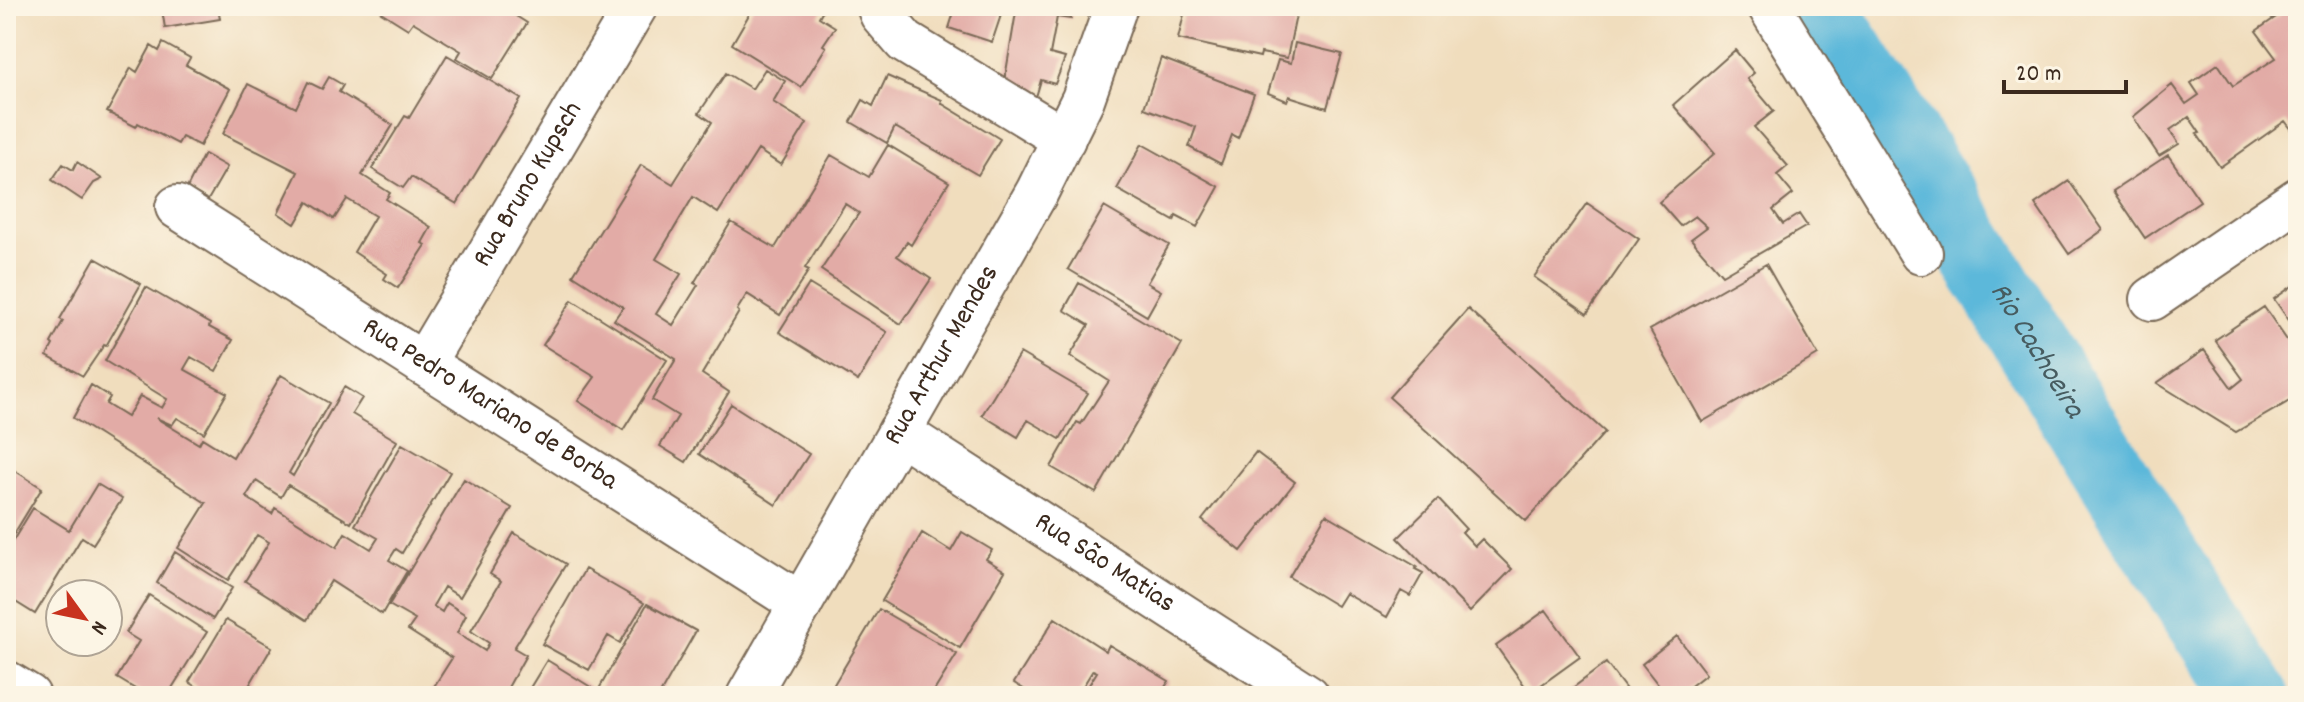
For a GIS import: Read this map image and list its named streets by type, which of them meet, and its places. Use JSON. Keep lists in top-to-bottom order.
{
  "streets": {
    "street": [
      "Rua Bruno Kupsch",
      "Rua Arthur Mendes",
      "Rua Pedro Mariano de Borba",
      "Rua São Matias"
    ]
  },
  "crossings": [
    ["Rua Bruno Kupsch", "Rua Pedro Mariano de Borba"],
    ["Rua Arthur Mendes", "Rua Pedro Mariano de Borba"],
    ["Rua Arthur Mendes", "Rua São Matias"]
  ],
  "water": ["Rio Cachoeira"],
  "scale_bar": "20 m",
  "north": "bottom right"
}
